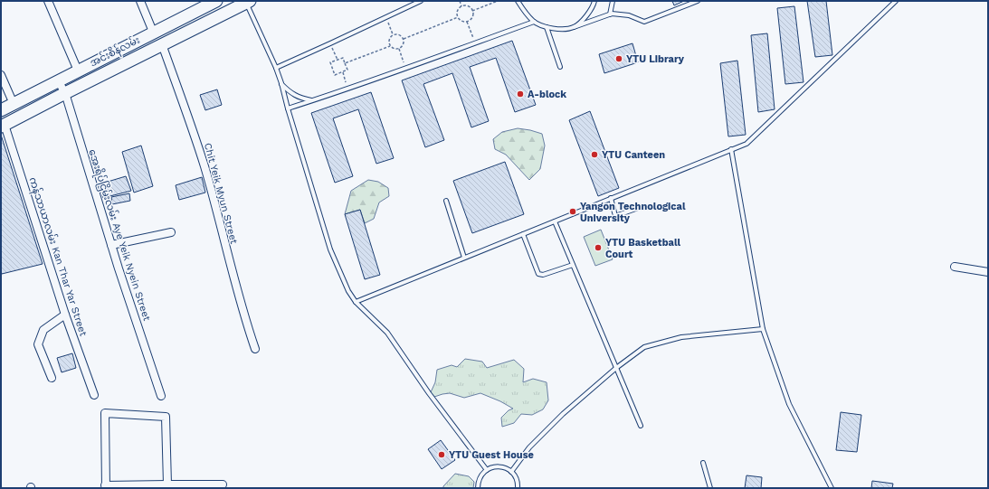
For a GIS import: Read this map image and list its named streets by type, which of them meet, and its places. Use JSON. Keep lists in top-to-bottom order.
{
  "streets": {
    "main road": ["အင်းစိန်လမ်း"],
    "street": ["Chit Yeik Myun Street", "အေးရိပ်ငြိမ်းလမ်း Aye Yeik Nyein Street", "ကန်သာယာလမ်း Kan Thar Yar Street"]
  },
  "crossings": [
    ["အင်းစိန်လမ်း", "Chit Yeik Myun Street"],
    ["အင်းစိန်လမ်း", "အေးရိပ်ငြိမ်းလမ်း Aye Yeik Nyein Street"],
    ["အင်းစိန်လမ်း", "ကန်သာယာလမ်း Kan Thar Yar Street"]
  ],
  "places": [
    "YTU Library",
    "A-block",
    "YTU Canteen",
    "Yangon Technological University",
    "YTU Basketball Court",
    "YTU Guest House"
  ]
}
